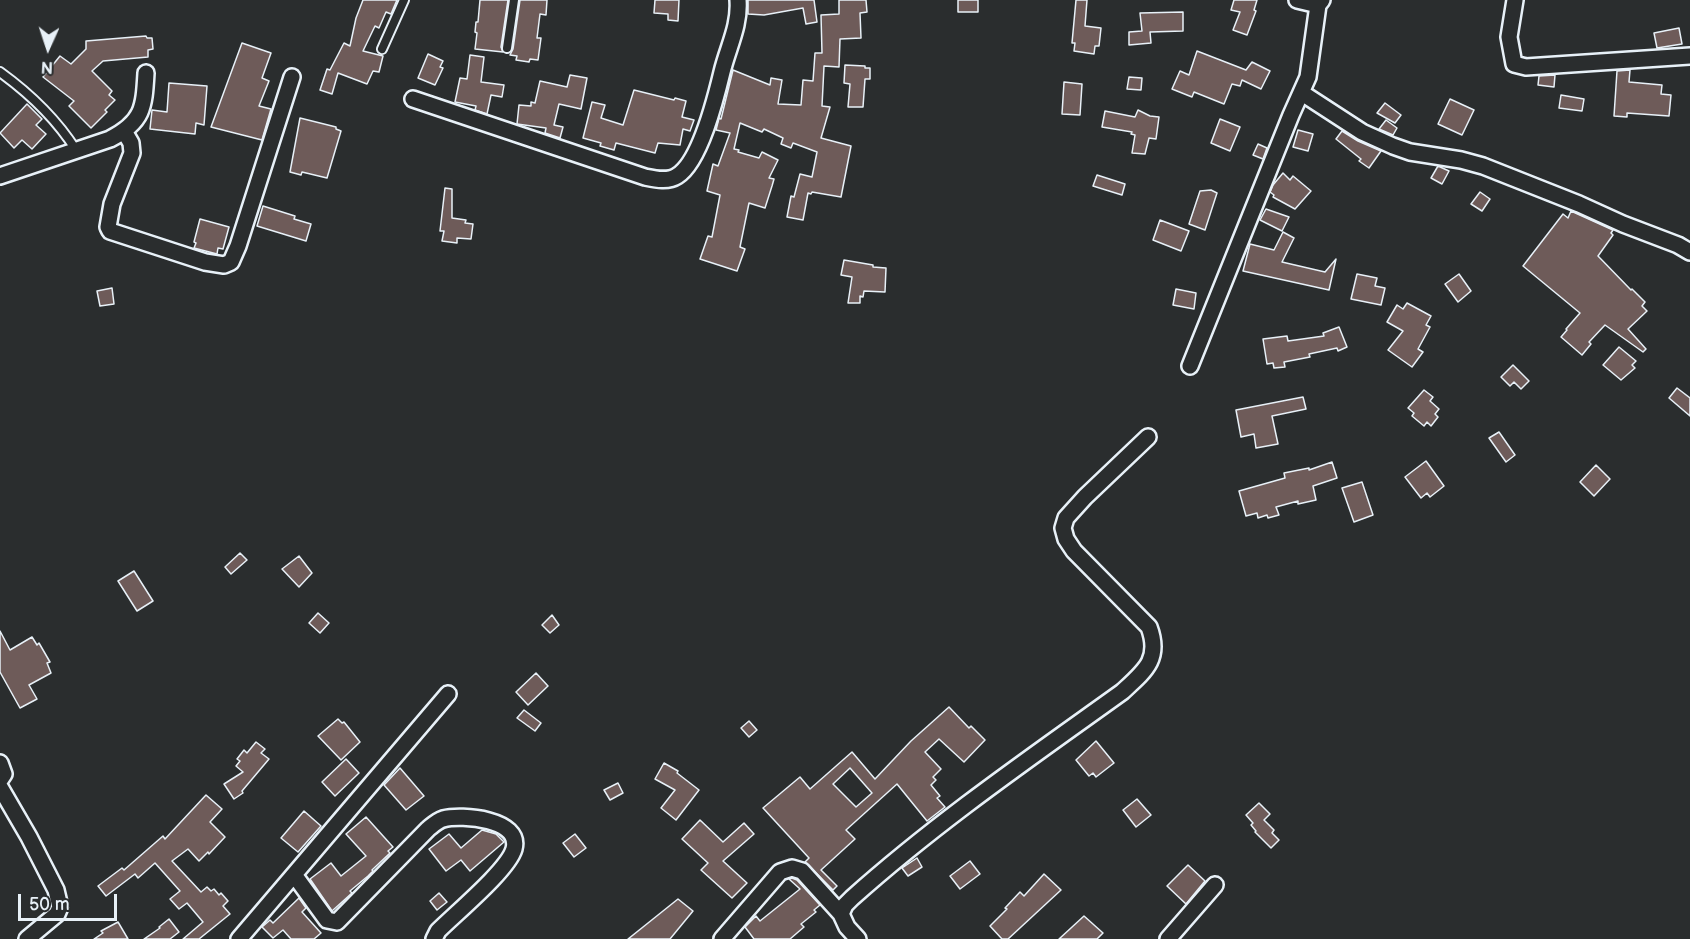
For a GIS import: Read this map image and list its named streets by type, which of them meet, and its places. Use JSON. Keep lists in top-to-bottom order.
{
  "scale_bar": "50 m",
  "north": "bottom"
}
